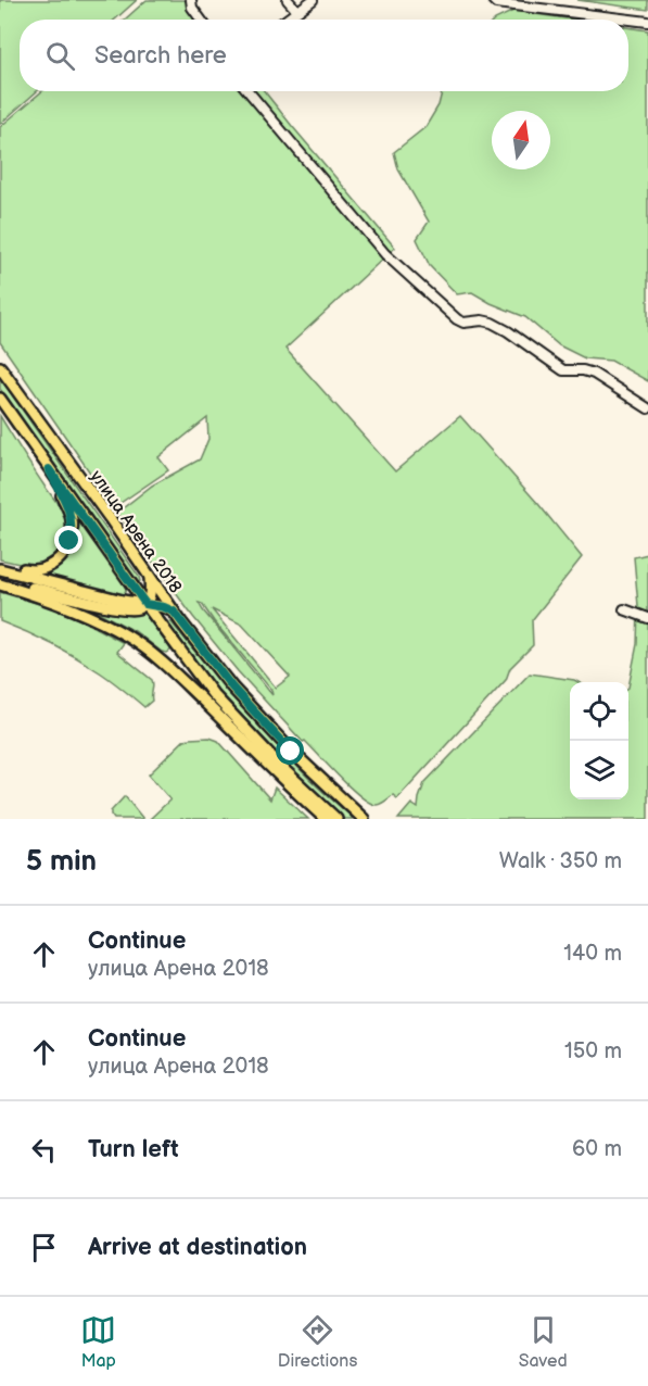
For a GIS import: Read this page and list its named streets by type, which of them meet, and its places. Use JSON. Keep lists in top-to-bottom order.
{
  "streets": {
    "main road": ["улица Арена 2018"]
  },
  "north": "top",
  "page": {
    "search": "Search here",
    "heading": ["5 min", "Walk · 350 m"],
    "list": [
      ["Continue", "улица Арена 2018", "140 m"],
      ["Continue", "улица Арена 2018", "150 m"],
      ["Turn left", "60 m"],
      "Arrive at destination"
    ],
    "nav": ["Map", "Directions", "Saved"]
  }
}
